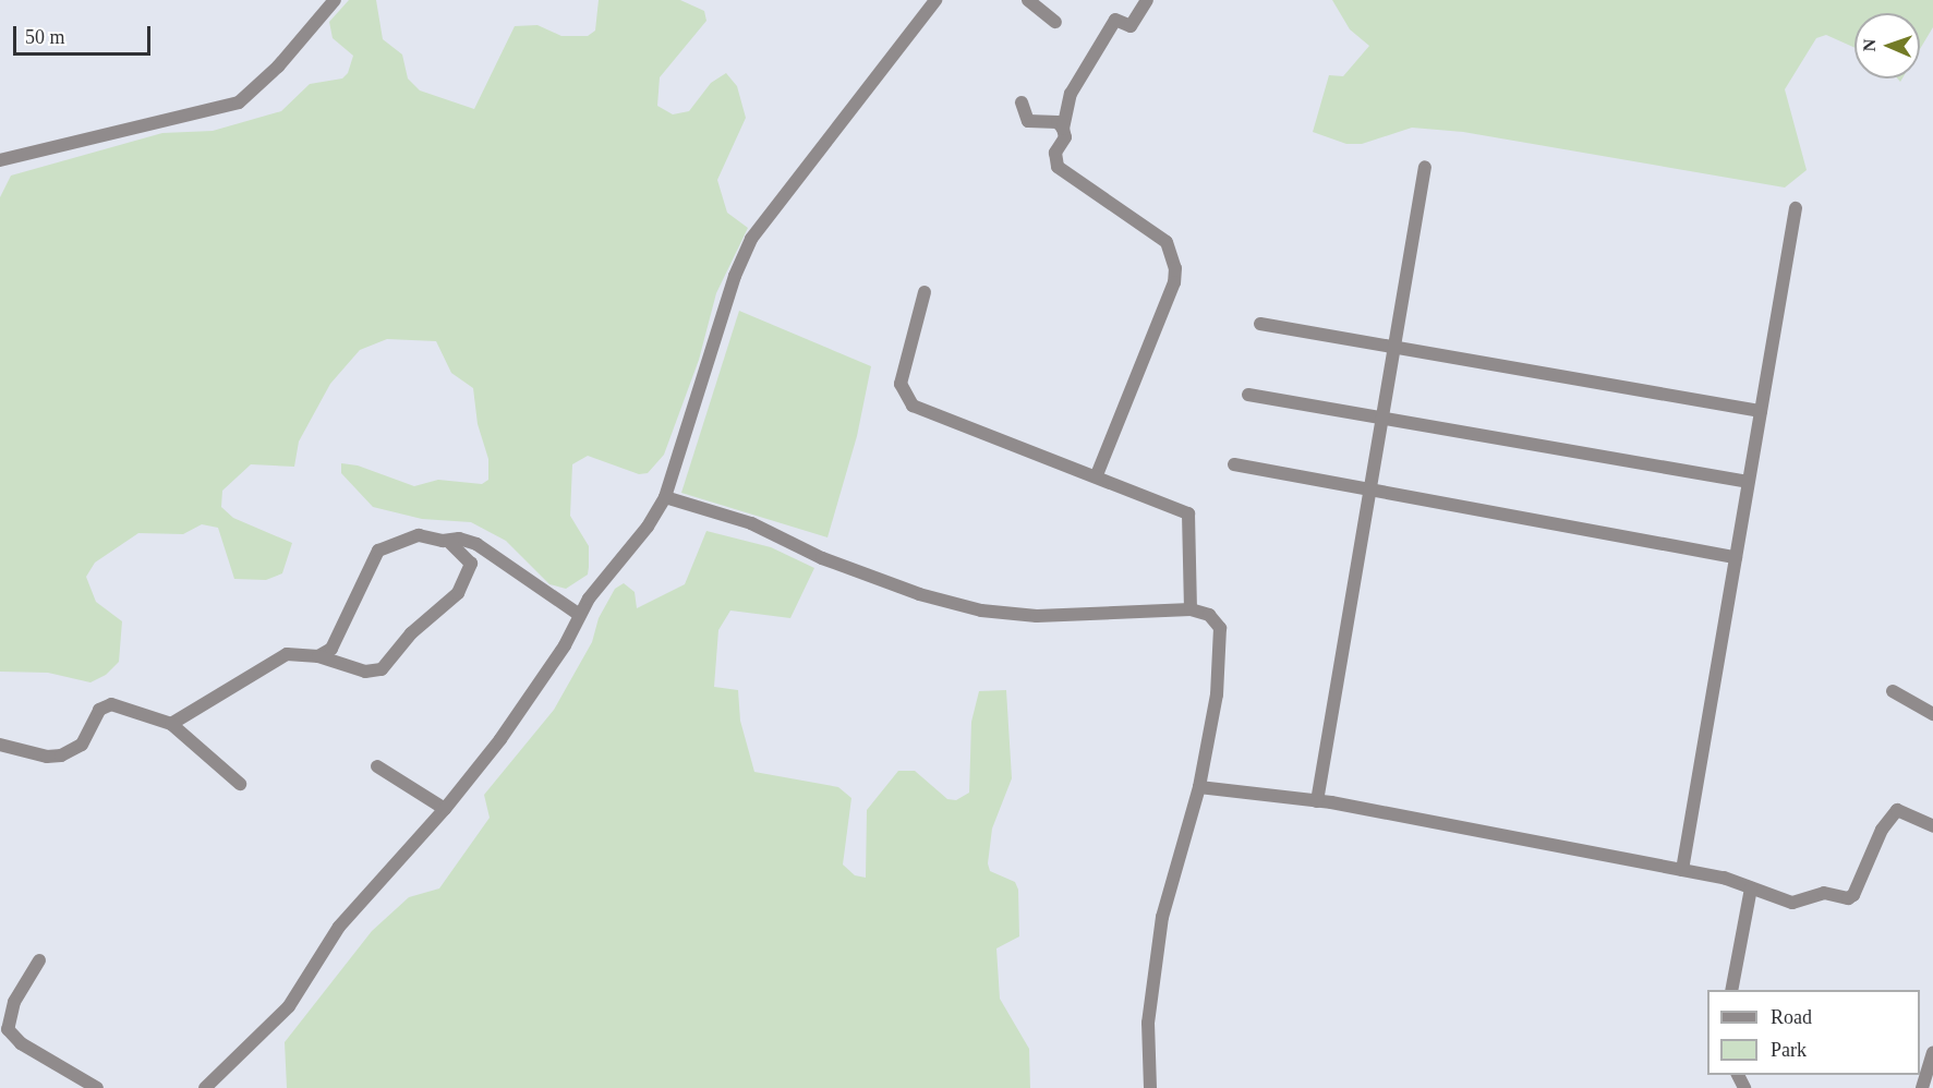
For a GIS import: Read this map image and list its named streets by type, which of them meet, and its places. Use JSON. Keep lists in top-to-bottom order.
{
  "legend": ["Road", "Park"],
  "scale_bar": "50 m",
  "north": "left"
}
